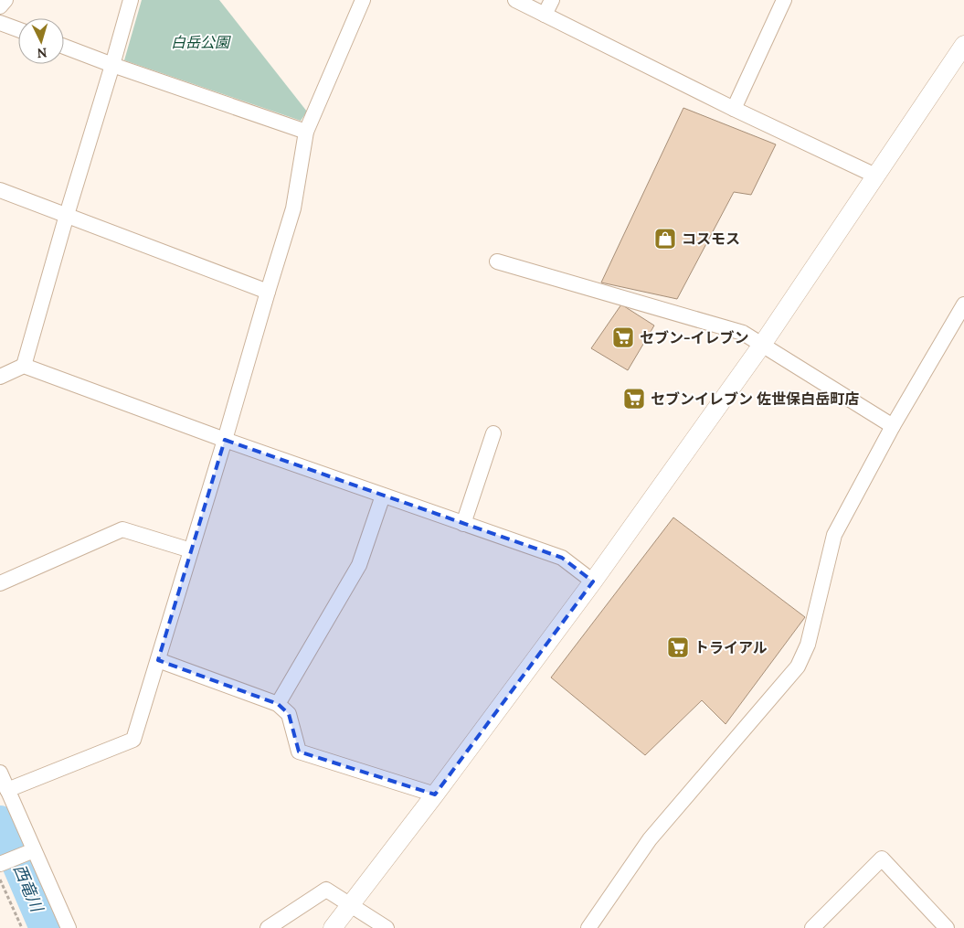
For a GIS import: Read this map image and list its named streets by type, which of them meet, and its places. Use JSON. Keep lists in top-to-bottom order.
{
  "water": ["西竜川"],
  "parks": ["白岳公園"],
  "places": {
    "shop": ["コスモス"],
    "supermarket": ["セブン-イレブン", "セブンイレブン 佐世保白岳町店", "トライアル"]
  },
  "north": "bottom"
}
